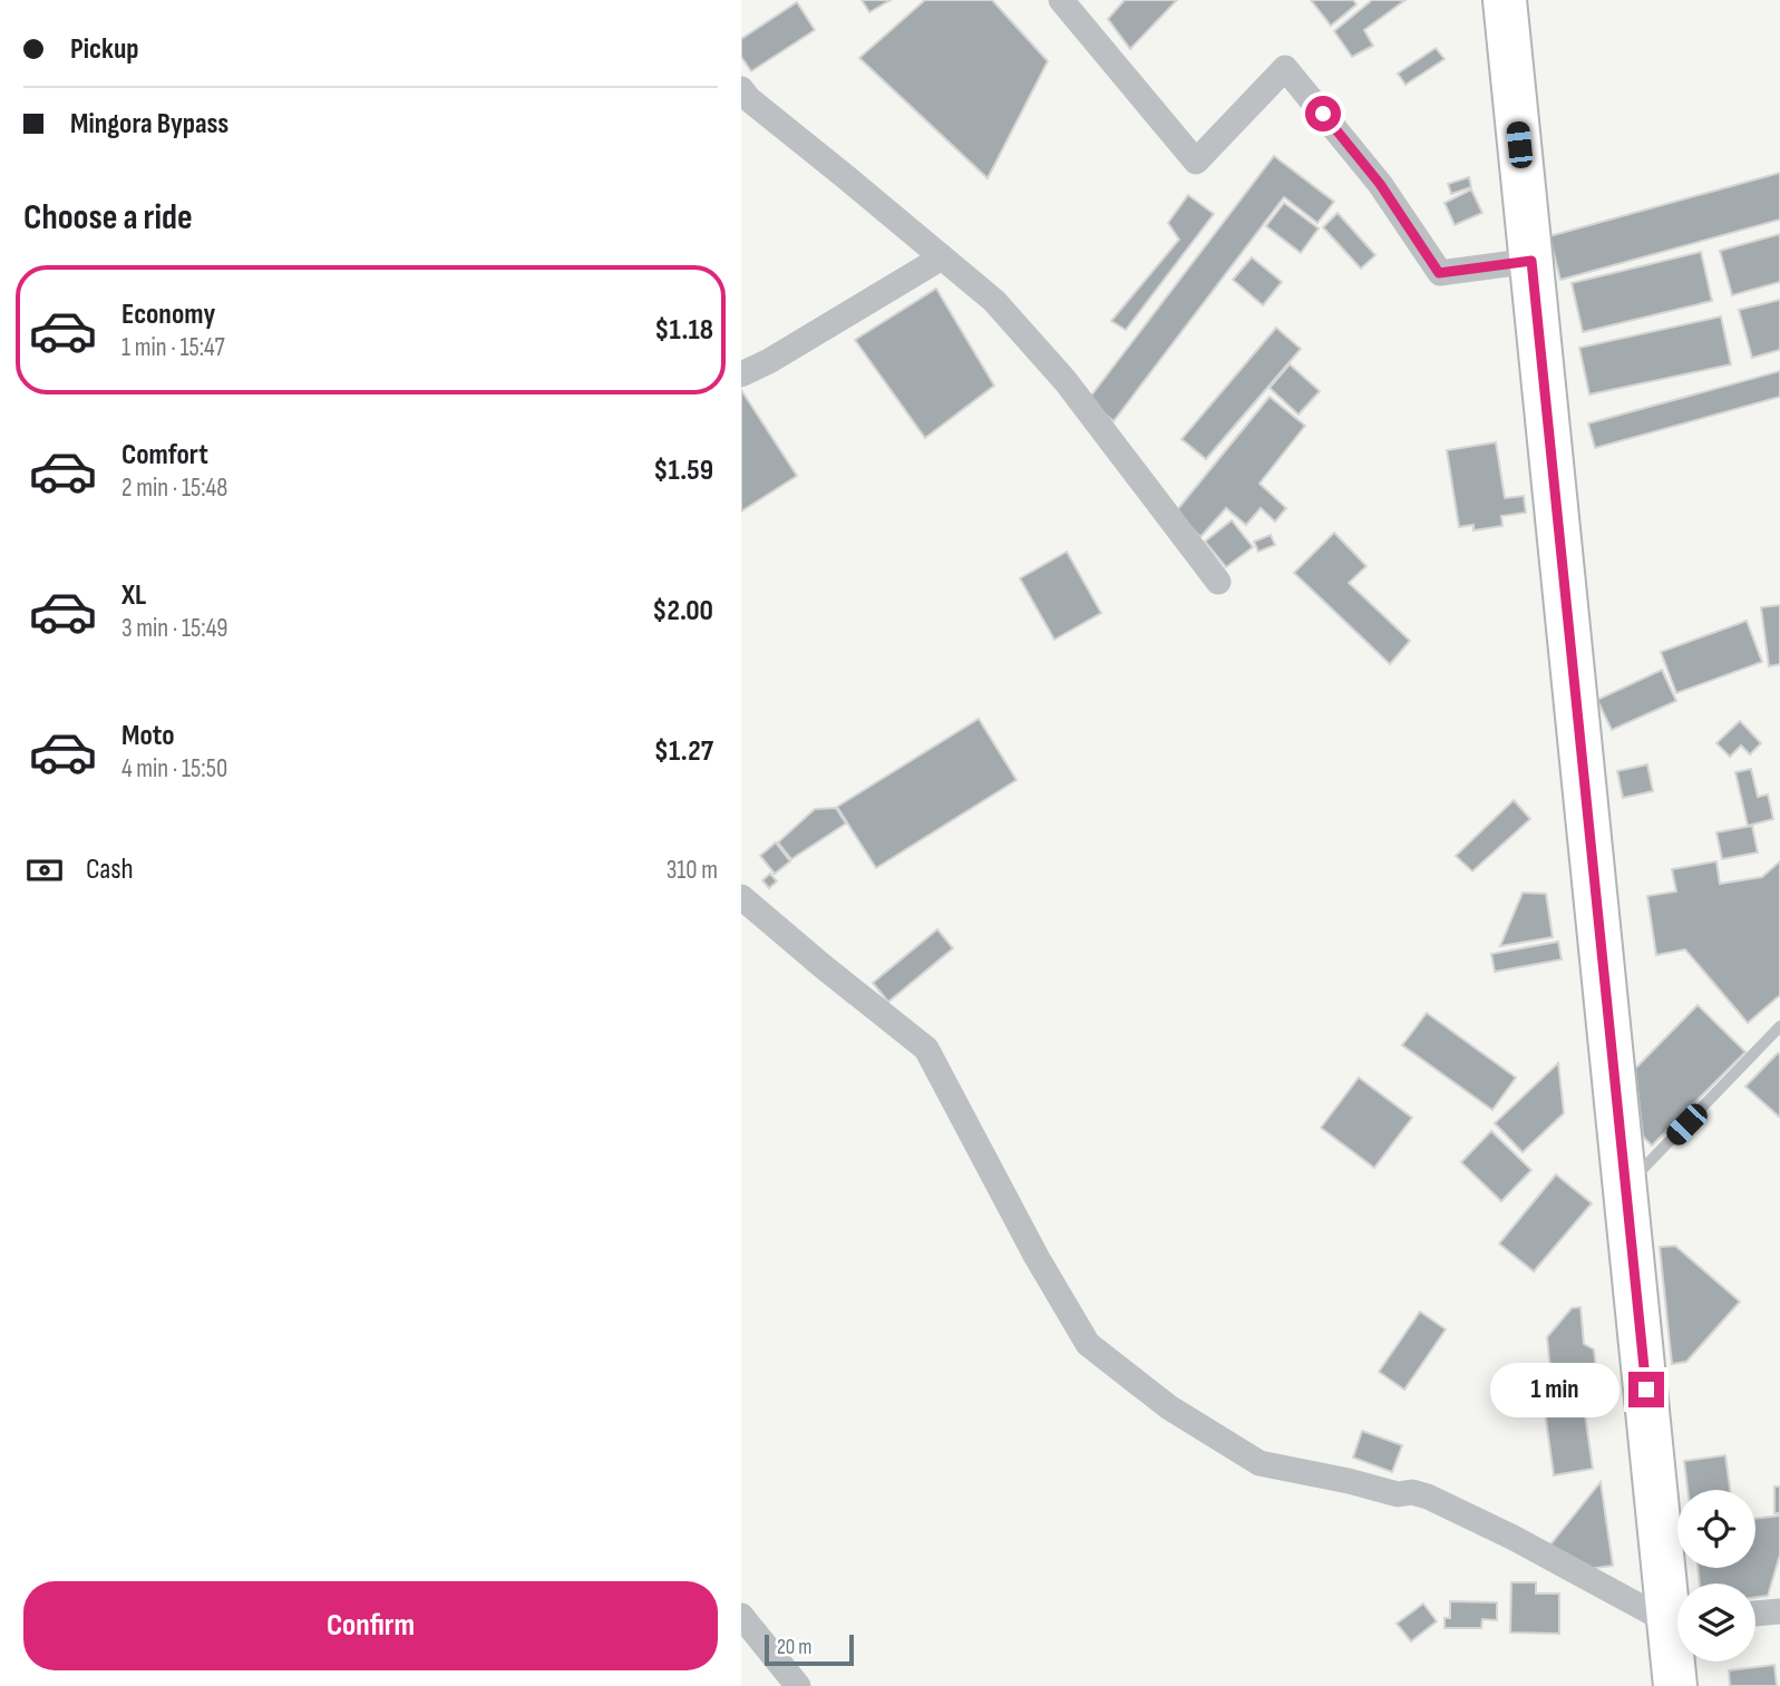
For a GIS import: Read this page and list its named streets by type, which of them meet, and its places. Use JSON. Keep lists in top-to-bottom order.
{
  "scale_bar": "20 m",
  "page": {
    "banner": ["Pickup", "Mingora Bypass"],
    "heading": "Choose a ride",
    "list": [
      {
        "name": "Economy",
        "note": "1 min · 15:47",
        "value": "$1.18"
      },
      {
        "name": "Comfort",
        "note": "2 min · 15:48",
        "value": "$1.59"
      },
      {
        "name": "XL",
        "note": "3 min · 15:49",
        "value": "$2.00"
      },
      {
        "name": "Moto",
        "note": "4 min · 15:50",
        "value": "$1.27"
      }
    ],
    "pay": ["Cash", "310 m"],
    "bubble": "1 min",
    "buttons": "Confirm",
    "scale": "20 m"
  }
}
